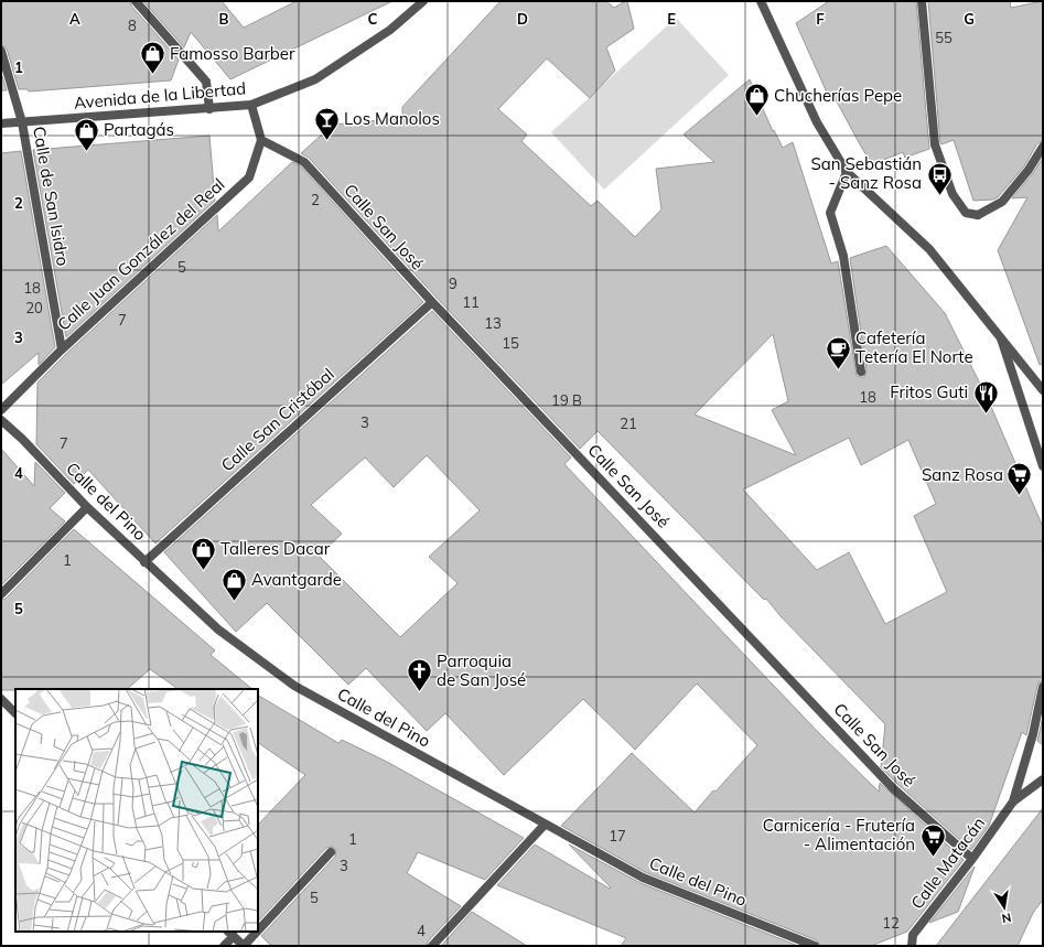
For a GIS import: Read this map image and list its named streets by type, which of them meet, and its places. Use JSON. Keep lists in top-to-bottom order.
{
  "streets": {
    "street": [
      "Avenida de la Libertad",
      "Calle de San Isidro",
      "Calle San José",
      "Calle Juan González del Real",
      "Calle San Cristóbal",
      "Calle del Pino",
      "Calle Matacán"
    ]
  },
  "crossings": [
    ["Avenida de la Libertad", "Calle de San Isidro"],
    ["Calle de San Isidro", "Calle Juan González del Real"],
    ["Calle San José", "Calle Juan González del Real"],
    ["Calle San José", "Calle San Cristóbal"],
    ["Calle San José", "Calle Matacán"],
    ["Calle San Cristóbal", "Calle del Pino"]
  ],
  "places": {
    "shop": [
      "Famosso Barber",
      "Chucherías Pepe",
      "Partagás",
      "Talleres Dacar",
      "Avantgarde"
    ],
    "bar": ["Los Manolos"],
    "bus stop": ["San Sebastián - Sanz Rosa"],
    "cafe": ["Cafetería Tetería El Norte"],
    "restaurant": ["Fritos Guti"],
    "supermarket": ["Sanz Rosa", "Carnicería - Frutería - Alimentación"],
    "church": ["Parroquia de San José"]
  },
  "house_numbers": [
    "8",
    "55",
    "2",
    "5",
    "9",
    "18",
    "11",
    "20",
    "7",
    "13",
    "15",
    "18",
    "19 B",
    "3",
    "21",
    "7",
    "1",
    "17",
    "1",
    "3",
    "5",
    "12",
    "4"
  ],
  "north": "bottom",
  "grid": {
    "columns": [
      "A",
      "B",
      "C",
      "D",
      "E",
      "F",
      "G"
    ],
    "rows": [
      "1",
      "2",
      "3",
      "4",
      "5"
    ]
  }
}
